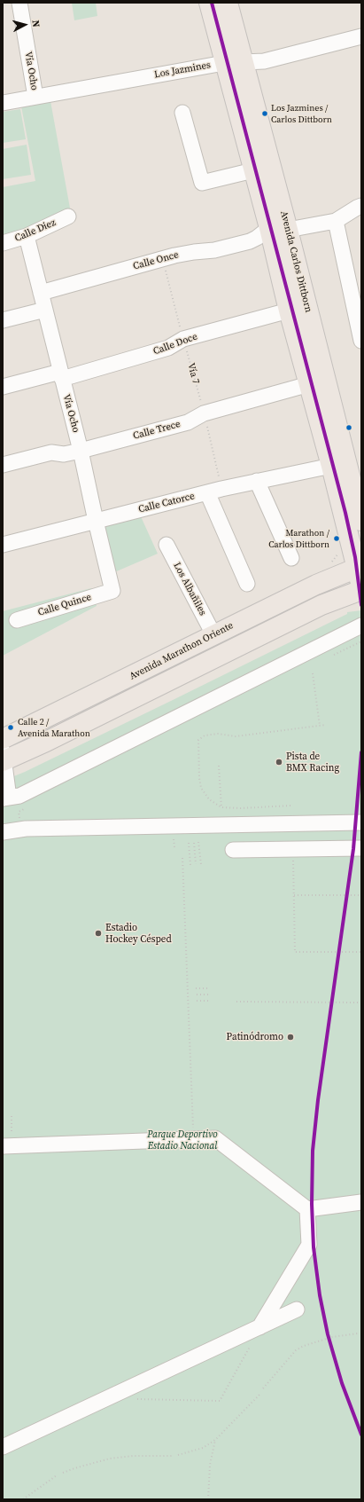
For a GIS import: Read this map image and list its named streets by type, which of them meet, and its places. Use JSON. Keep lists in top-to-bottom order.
{
  "streets": {
    "main road": ["Avenida Carlos Dittborn", "Avenida Marathon Oriente"],
    "street": [
      "Los Jazmines",
      "Vía Ocho",
      "Calle Diez",
      "Calle Once",
      "Calle Doce",
      "Calle Trece",
      "Calle Catorce",
      "Los Albañiles",
      "Calle Quince"
    ],
    "path": ["Vía 7"]
  },
  "crossings": [
    ["Los Jazmines", "Vía Ocho"],
    ["Los Jazmines", "Avenida Carlos Dittborn"],
    ["Vía Ocho", "Calle Diez"],
    ["Vía Ocho", "Calle Once"],
    ["Vía Ocho", "Calle Doce"],
    ["Vía Ocho", "Calle Trece"],
    ["Vía Ocho", "Calle Catorce"],
    ["Vía Ocho", "Calle Quince"],
    ["Calle Once", "Avenida Carlos Dittborn"],
    ["Calle Once", "Vía 7"],
    ["Avenida Carlos Dittborn", "Calle Doce"],
    ["Avenida Carlos Dittborn", "Calle Trece"],
    ["Avenida Carlos Dittborn", "Calle Catorce"],
    ["Avenida Carlos Dittborn", "Avenida Marathon Oriente"],
    ["Calle Doce", "Vía 7"],
    ["Vía 7", "Calle Trece"],
    ["Vía 7", "Calle Catorce"],
    ["Los Albañiles", "Avenida Marathon Oriente"]
  ],
  "parks": ["Parque Deportivo Estadio Nacional"],
  "places": [
    "Los Jazmines / Carlos Dittborn",
    "Marathon / Carlos Dittborn",
    "Calle 2 / Avenida Marathon",
    "Pista de BMX Racing",
    "Estadio Hockey Césped",
    "Patinódromo"
  ],
  "north": "right"
}
